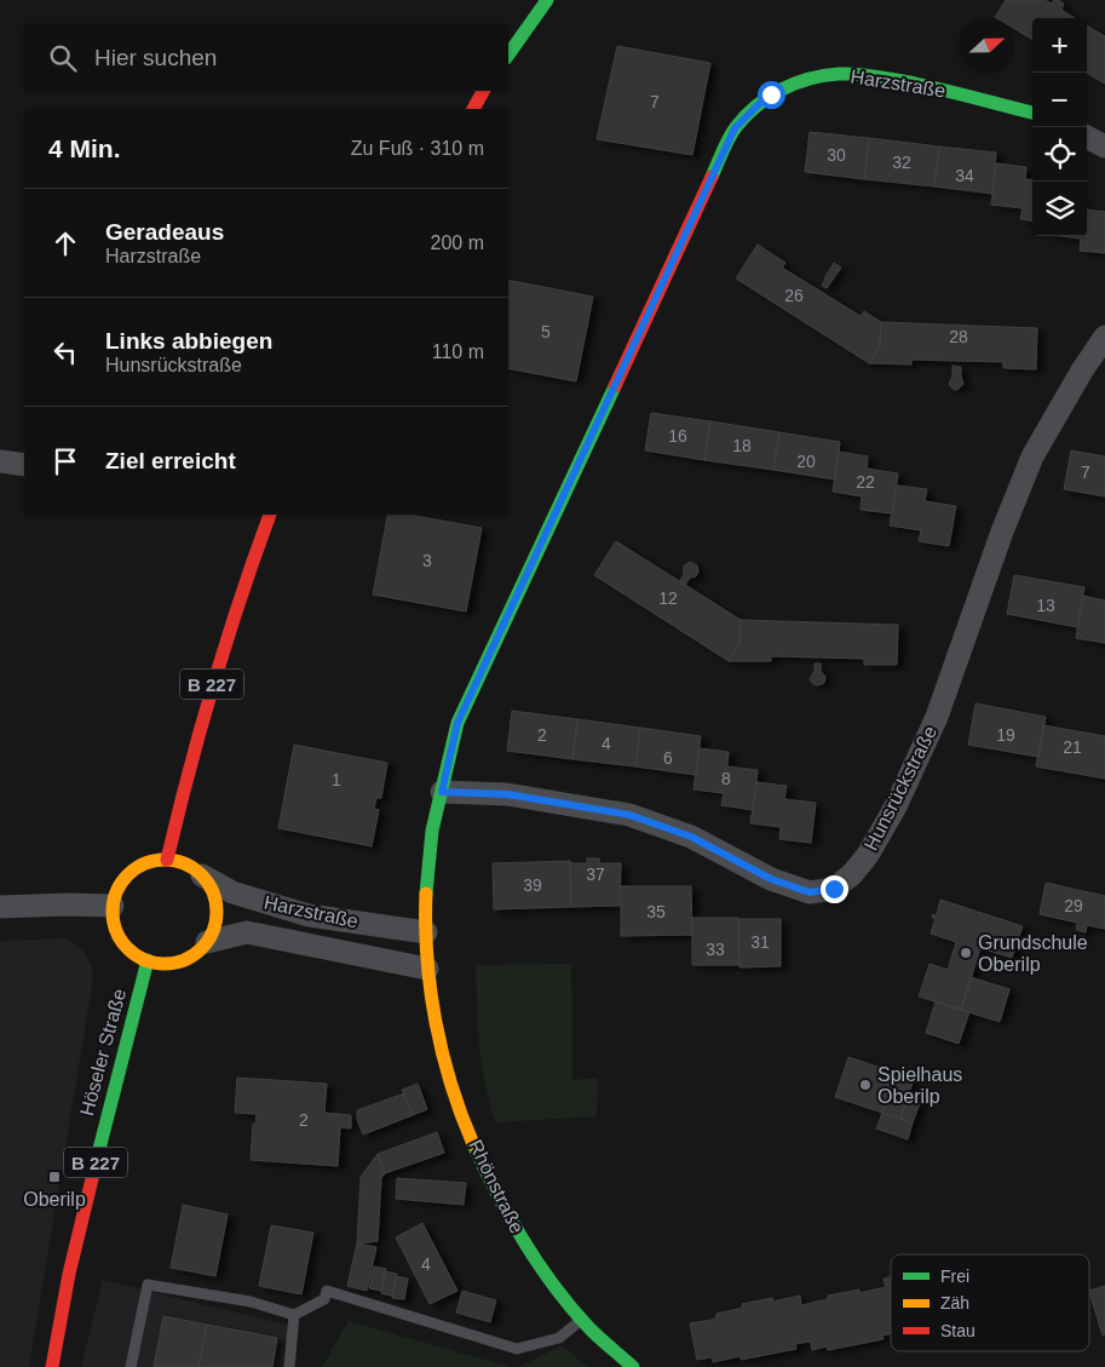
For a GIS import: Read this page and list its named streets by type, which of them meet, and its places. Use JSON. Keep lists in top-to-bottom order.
{
  "streets": {
    "street": [
      "Harzstraße",
      "B 227",
      "Hunsrückstraße",
      "Höseler Straße",
      "Rhönstraße"
    ]
  },
  "crossings": [
    ["Harzstraße", "B 227"],
    ["Harzstraße", "Hunsrückstraße"],
    ["Harzstraße", "Höseler Straße"],
    ["Harzstraße", "Rhönstraße"],
    ["B 227", "Höseler Straße"]
  ],
  "places": {
    "other": ["Grundschule Oberilp", "Spielhaus Oberilp"],
    "transit": ["Oberilp"]
  },
  "house_numbers": [
    "7",
    "30",
    "32",
    "34",
    "26",
    "5",
    "28",
    "16",
    "18",
    "20",
    "7",
    "22",
    "3",
    "12",
    "13",
    "2",
    "19",
    "4",
    "21",
    "6",
    "8",
    "1",
    "37",
    "39",
    "29",
    "35",
    "31",
    "33",
    "2",
    "4"
  ],
  "legend": ["Frei", "Zäh", "Stau"],
  "north": "right",
  "page": {
    "map_buttons": ["+", "−"],
    "search": "Hier suchen",
    "heading": ["4 Min.", "Zu Fuß · 310 m"],
    "list": [
      ["Geradeaus", "Harzstraße", "200 m"],
      ["Links abbiegen", "Hunsrückstraße", "110 m"],
      "Ziel erreicht"
    ]
  }
}
